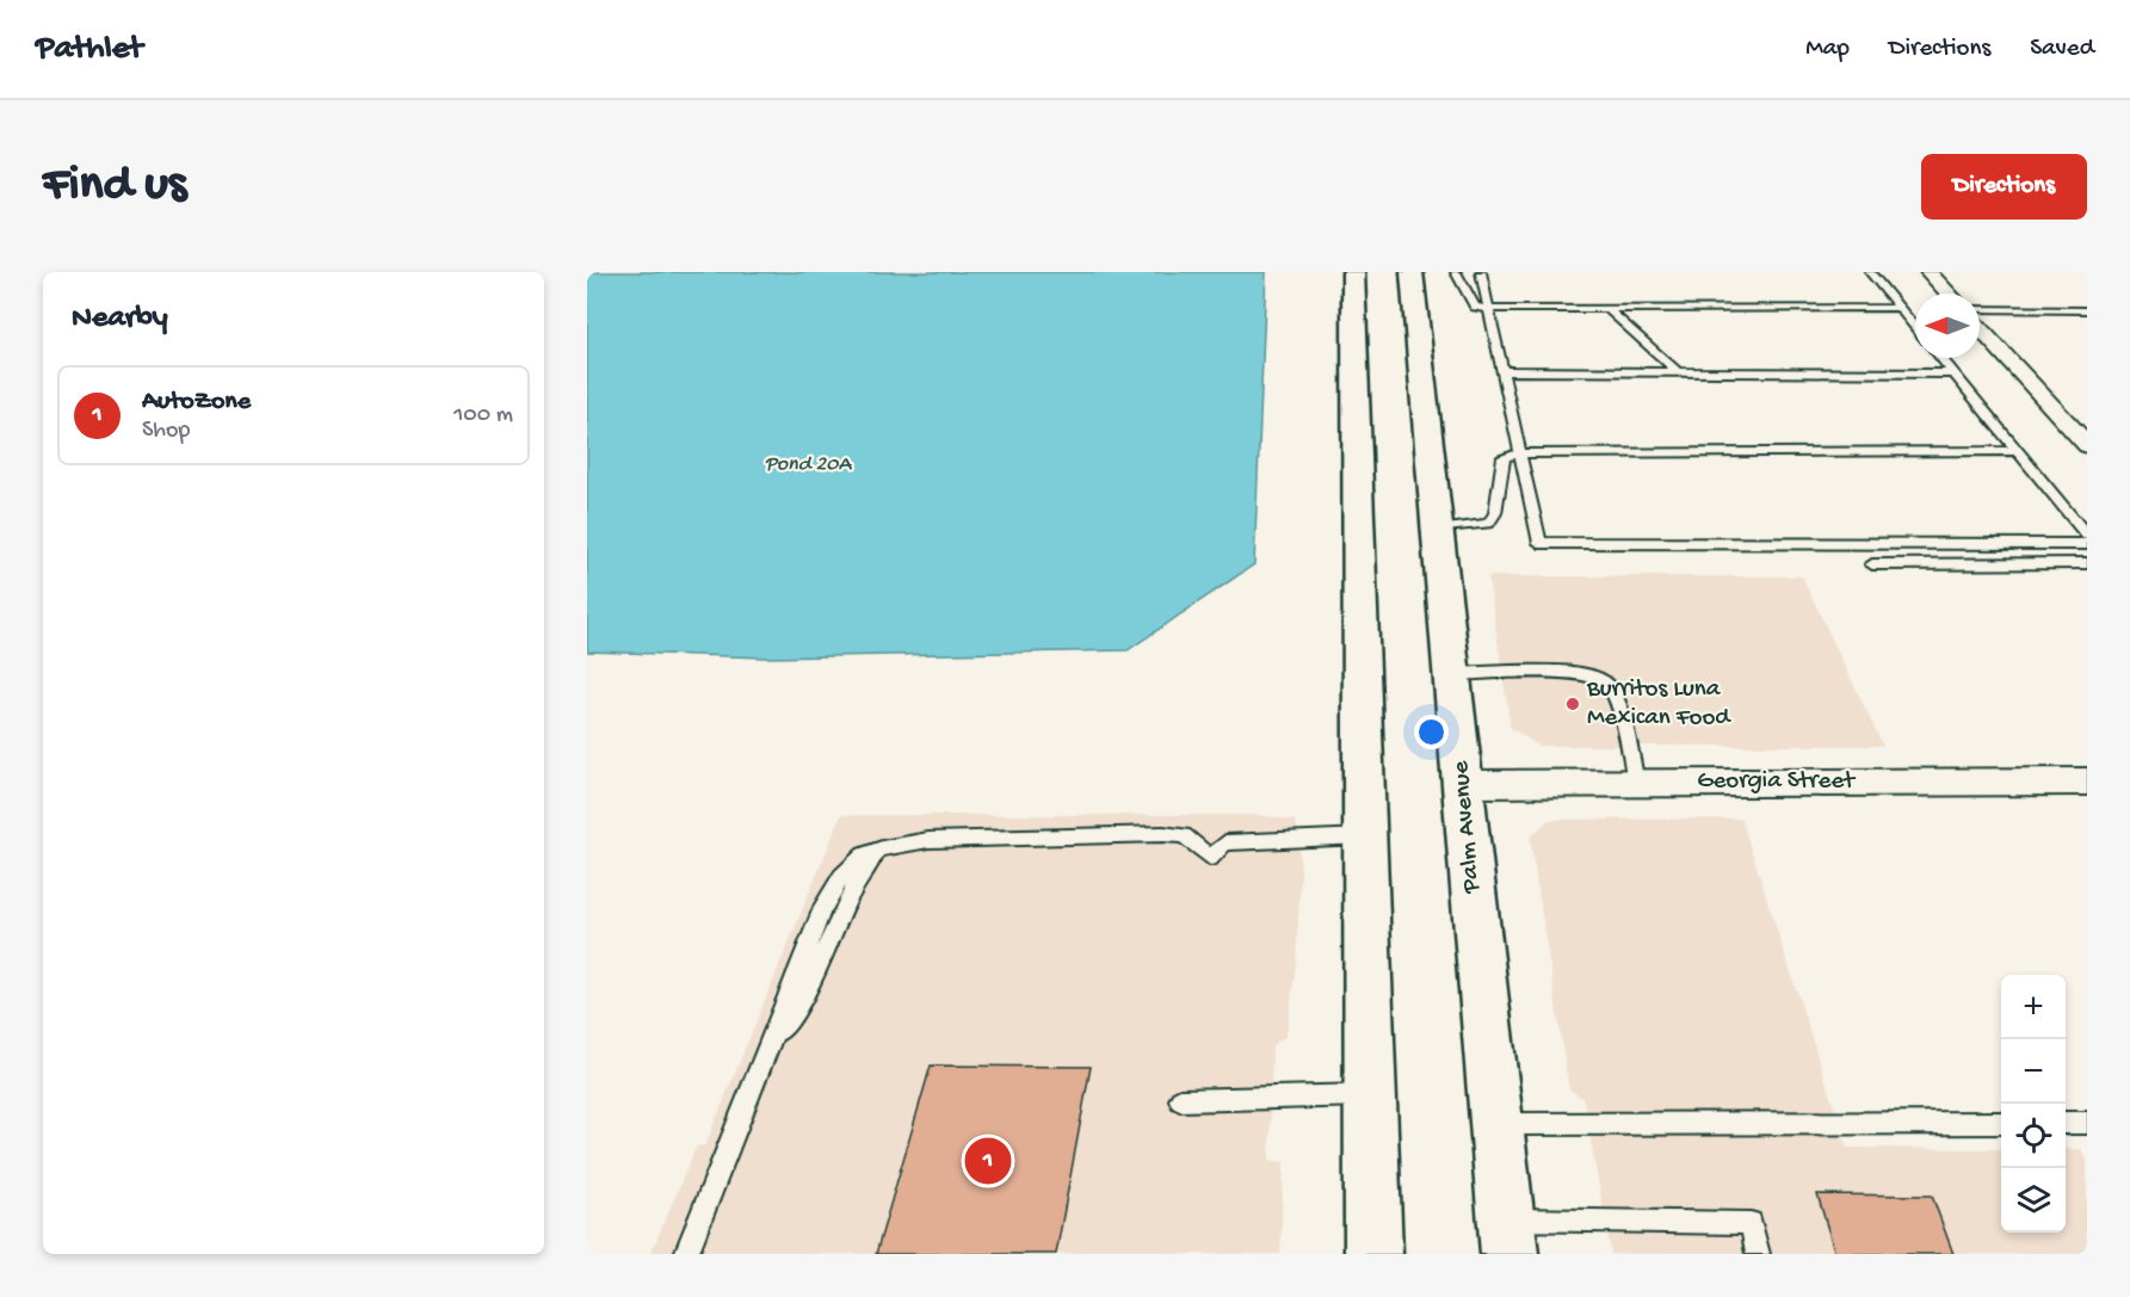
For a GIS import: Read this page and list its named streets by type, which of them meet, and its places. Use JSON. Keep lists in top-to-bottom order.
{
  "streets": {
    "highway": ["Palm Avenue"],
    "street": ["Georgia Street"]
  },
  "crossings": [
    ["Georgia Street", "Palm Avenue"]
  ],
  "water": ["Pond 20A"],
  "places": ["Burritos Luna Mexican Food"],
  "north": "left",
  "page": {
    "header": "Pathlet",
    "nav": ["Map", "Directions", "Saved"],
    "buttons": "Directions",
    "title": "Find us",
    "heading": "Nearby",
    "list": [
      {
        "mark": "1",
        "name": "AutoZone",
        "note": "Shop",
        "value": "100 m"
      }
    ],
    "map_buttons": ["+", "−"],
    "pins": "1"
  }
}
